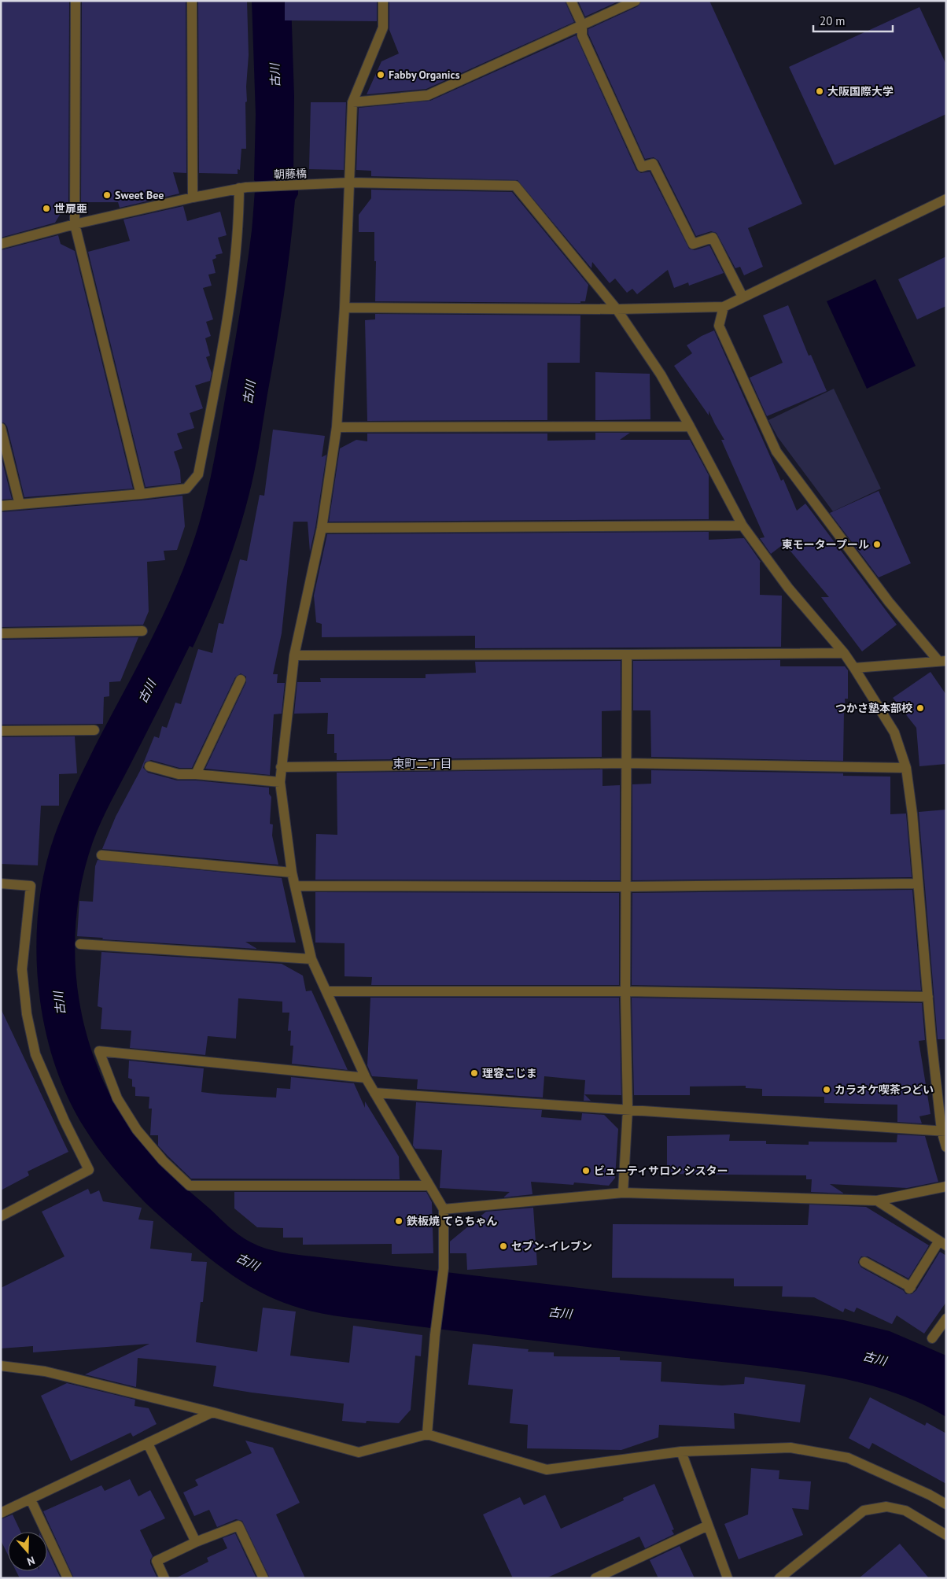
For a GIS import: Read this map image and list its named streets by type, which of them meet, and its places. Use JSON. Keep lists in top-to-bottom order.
{
  "streets": {
    "street": ["朝藤橋"]
  },
  "districts": ["東町二丁目"],
  "water": ["古川"],
  "places": [
    "Fabby Organics",
    "大阪国際大学",
    "Sweet Bee",
    "世扉亜",
    "東モータープール",
    "つかさ塾本部校",
    "理容こじま",
    "カラオケ喫茶つどい",
    "ビューティサロン シスター",
    "鉄板焼 てらちゃん",
    "セブン-イレブン"
  ],
  "scale_bar": "20 m",
  "north": "bottom"
}
